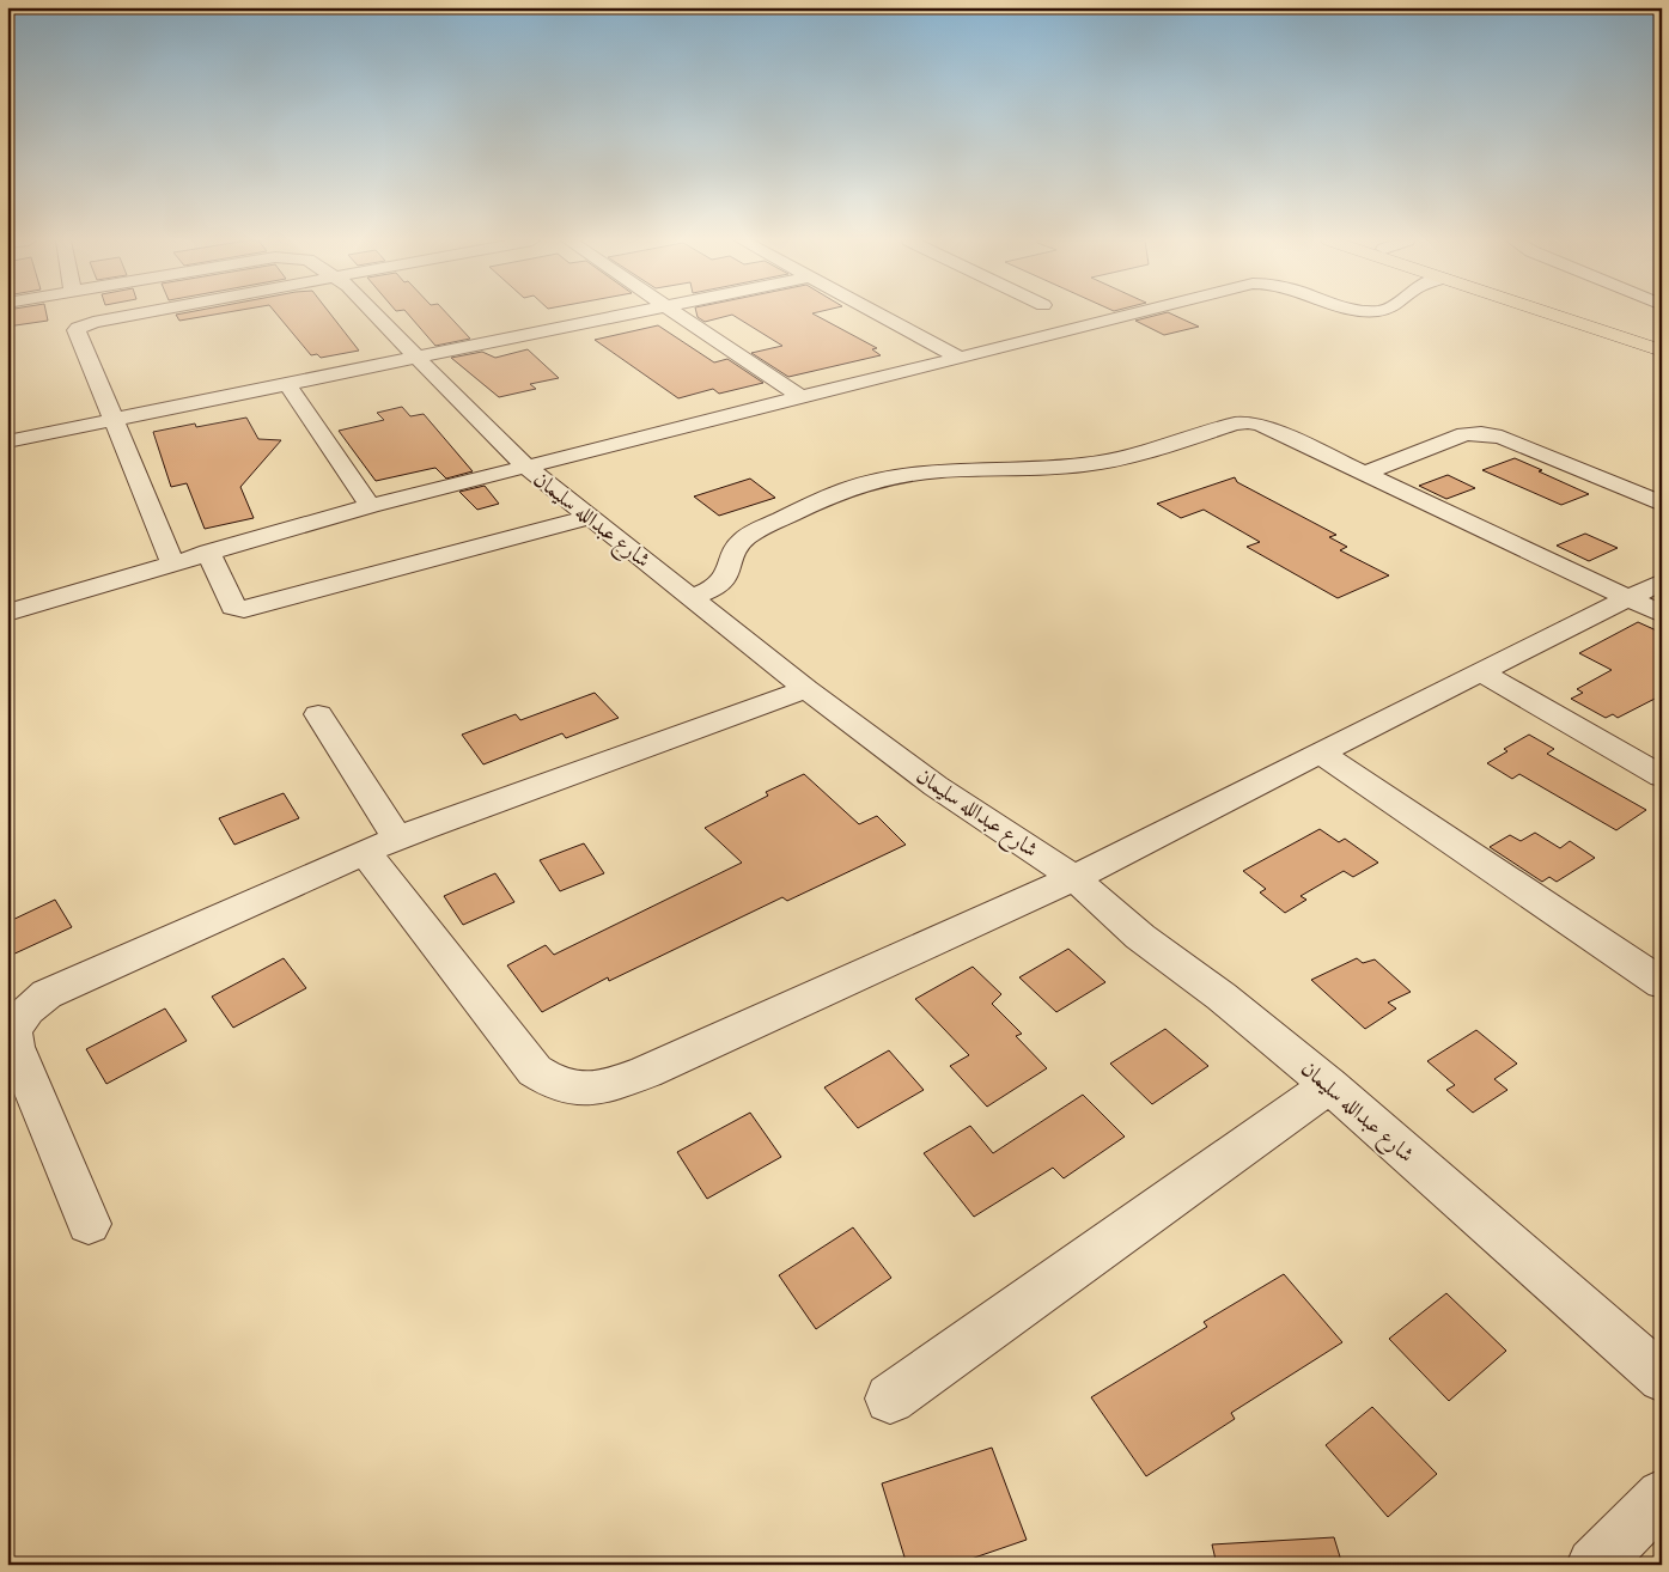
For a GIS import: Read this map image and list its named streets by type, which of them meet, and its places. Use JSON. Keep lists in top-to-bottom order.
{
  "streets": {
    "street": ["شارع عبدالله سليمان"]
  }
}
